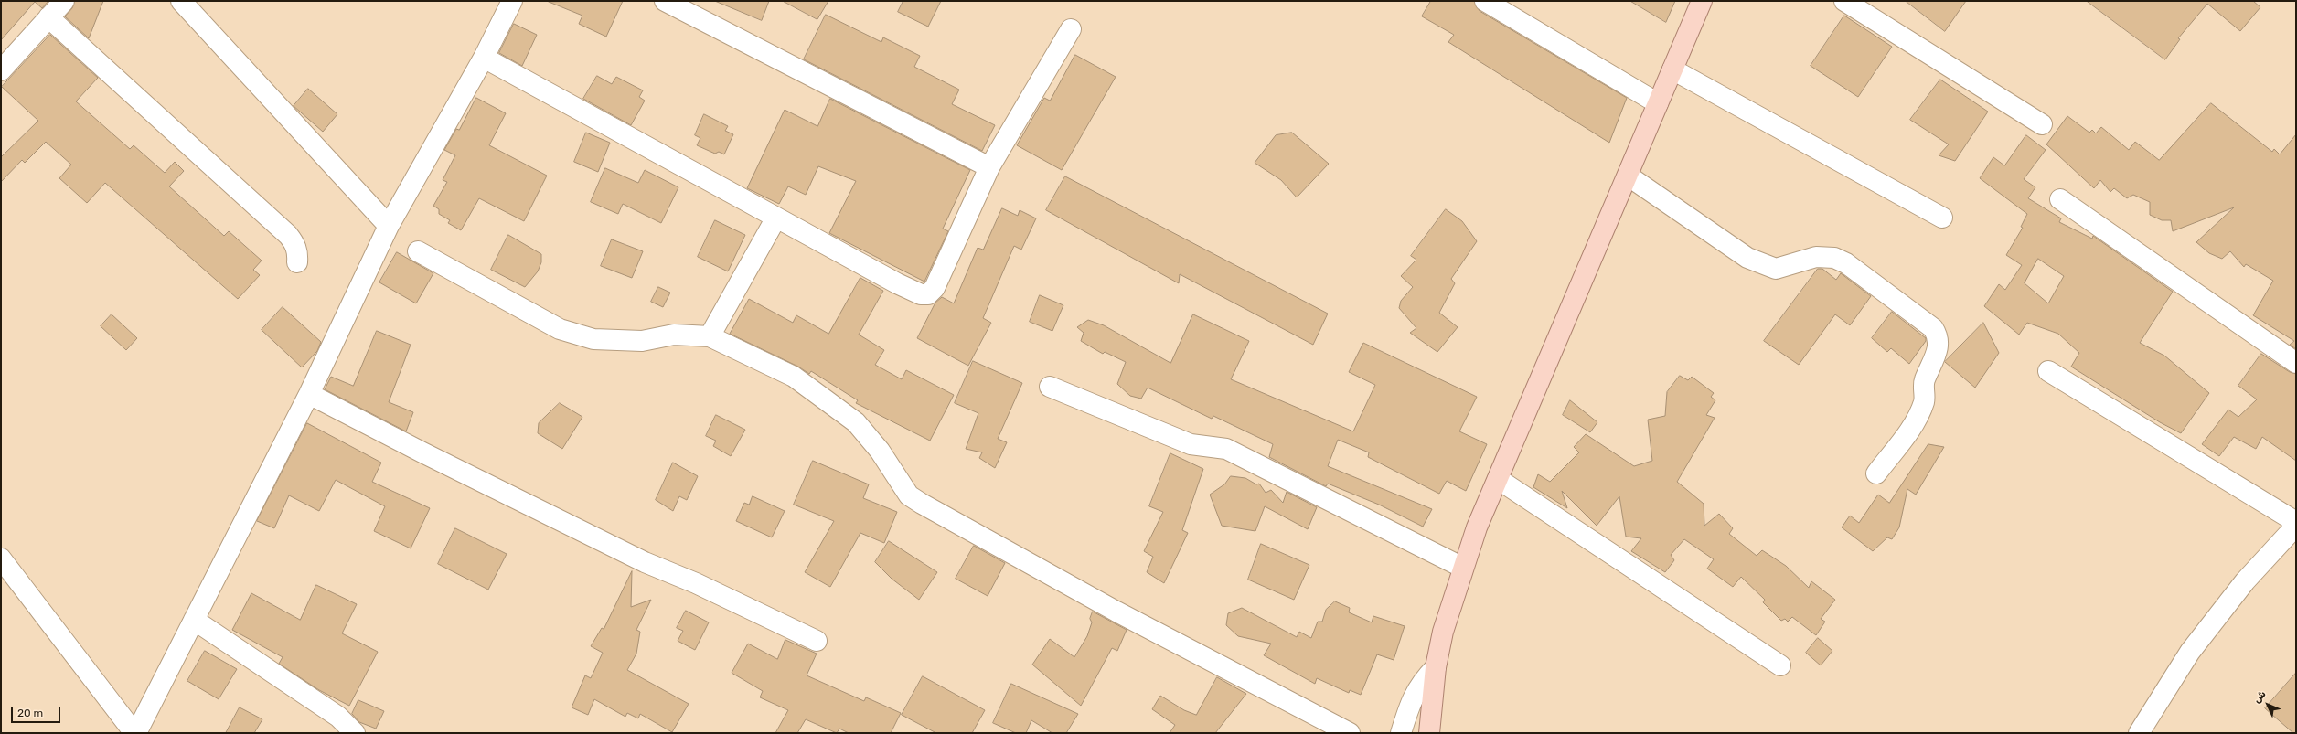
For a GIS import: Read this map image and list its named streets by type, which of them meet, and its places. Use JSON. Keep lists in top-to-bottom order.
{
  "scale_bar": "20 m",
  "north": "top left"
}
